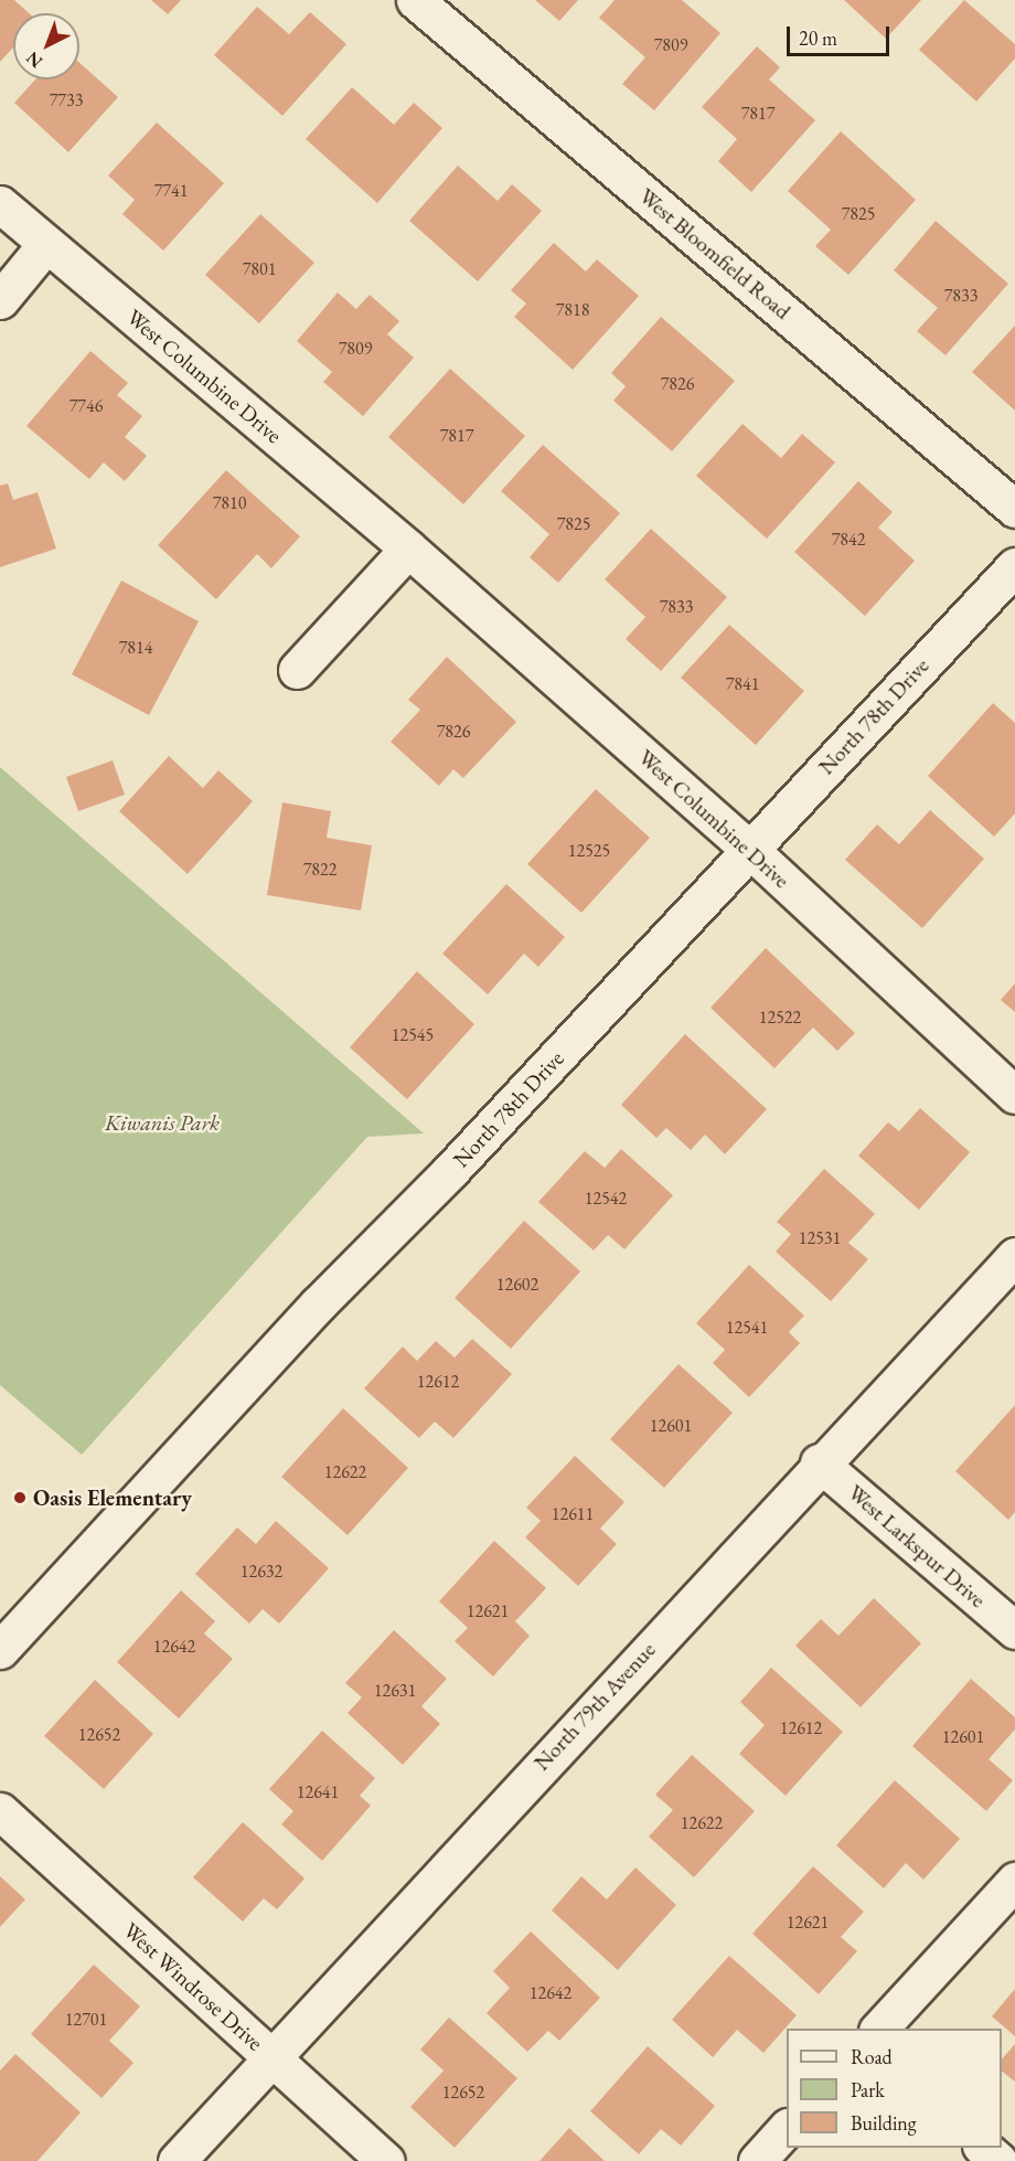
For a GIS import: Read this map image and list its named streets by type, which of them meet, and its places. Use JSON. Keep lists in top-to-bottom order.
{
  "streets": {
    "street": [
      "West Bloomfield Road",
      "West Columbine Drive",
      "North 78th Drive",
      "West Larkspur Drive",
      "North 79th Avenue",
      "West Windrose Drive"
    ]
  },
  "crossings": [
    ["West Columbine Drive", "North 78th Drive"],
    ["West Larkspur Drive", "North 79th Avenue"],
    ["North 79th Avenue", "West Windrose Drive"]
  ],
  "parks": ["Kiwanis Park"],
  "places": ["Oasis Elementary"],
  "house_numbers": [
    "7809",
    "7733",
    "7817",
    "7741",
    "7825",
    "7801",
    "7833",
    "7818",
    "7809",
    "7826",
    "7746",
    "7817",
    "7810",
    "7825",
    "7842",
    "7833",
    "7814",
    "7841",
    "7826",
    "12525",
    "7822",
    "12522",
    "12545",
    "12542",
    "12531",
    "12602",
    "12541",
    "12612",
    "12601",
    "12622",
    "12611",
    "12632",
    "12621",
    "12642",
    "12631",
    "12612",
    "12652",
    "12601",
    "12641",
    "12622",
    "12621",
    "12642",
    "12701",
    "12652"
  ],
  "legend": ["Road", "Park", "Building"],
  "scale_bar": "20 m",
  "north": "bottom left"
}
